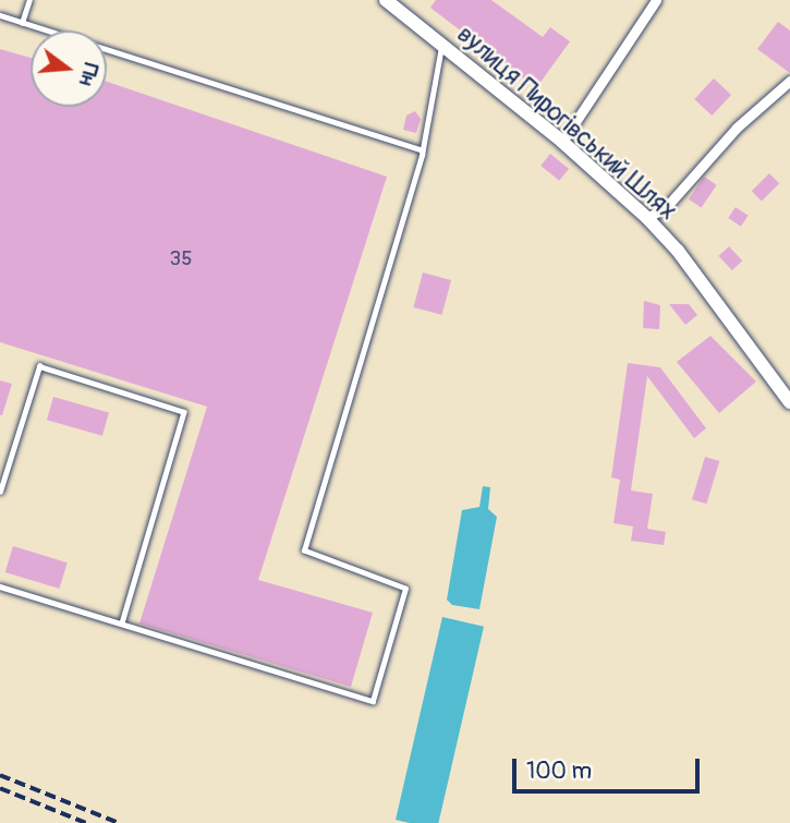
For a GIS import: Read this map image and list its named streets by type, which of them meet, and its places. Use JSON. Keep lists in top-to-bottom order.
{
  "streets": {
    "street": ["вулиця Пирогівський Шлях"]
  },
  "house_numbers": ["35"],
  "scale_bar": "100 m",
  "north": "right"
}
